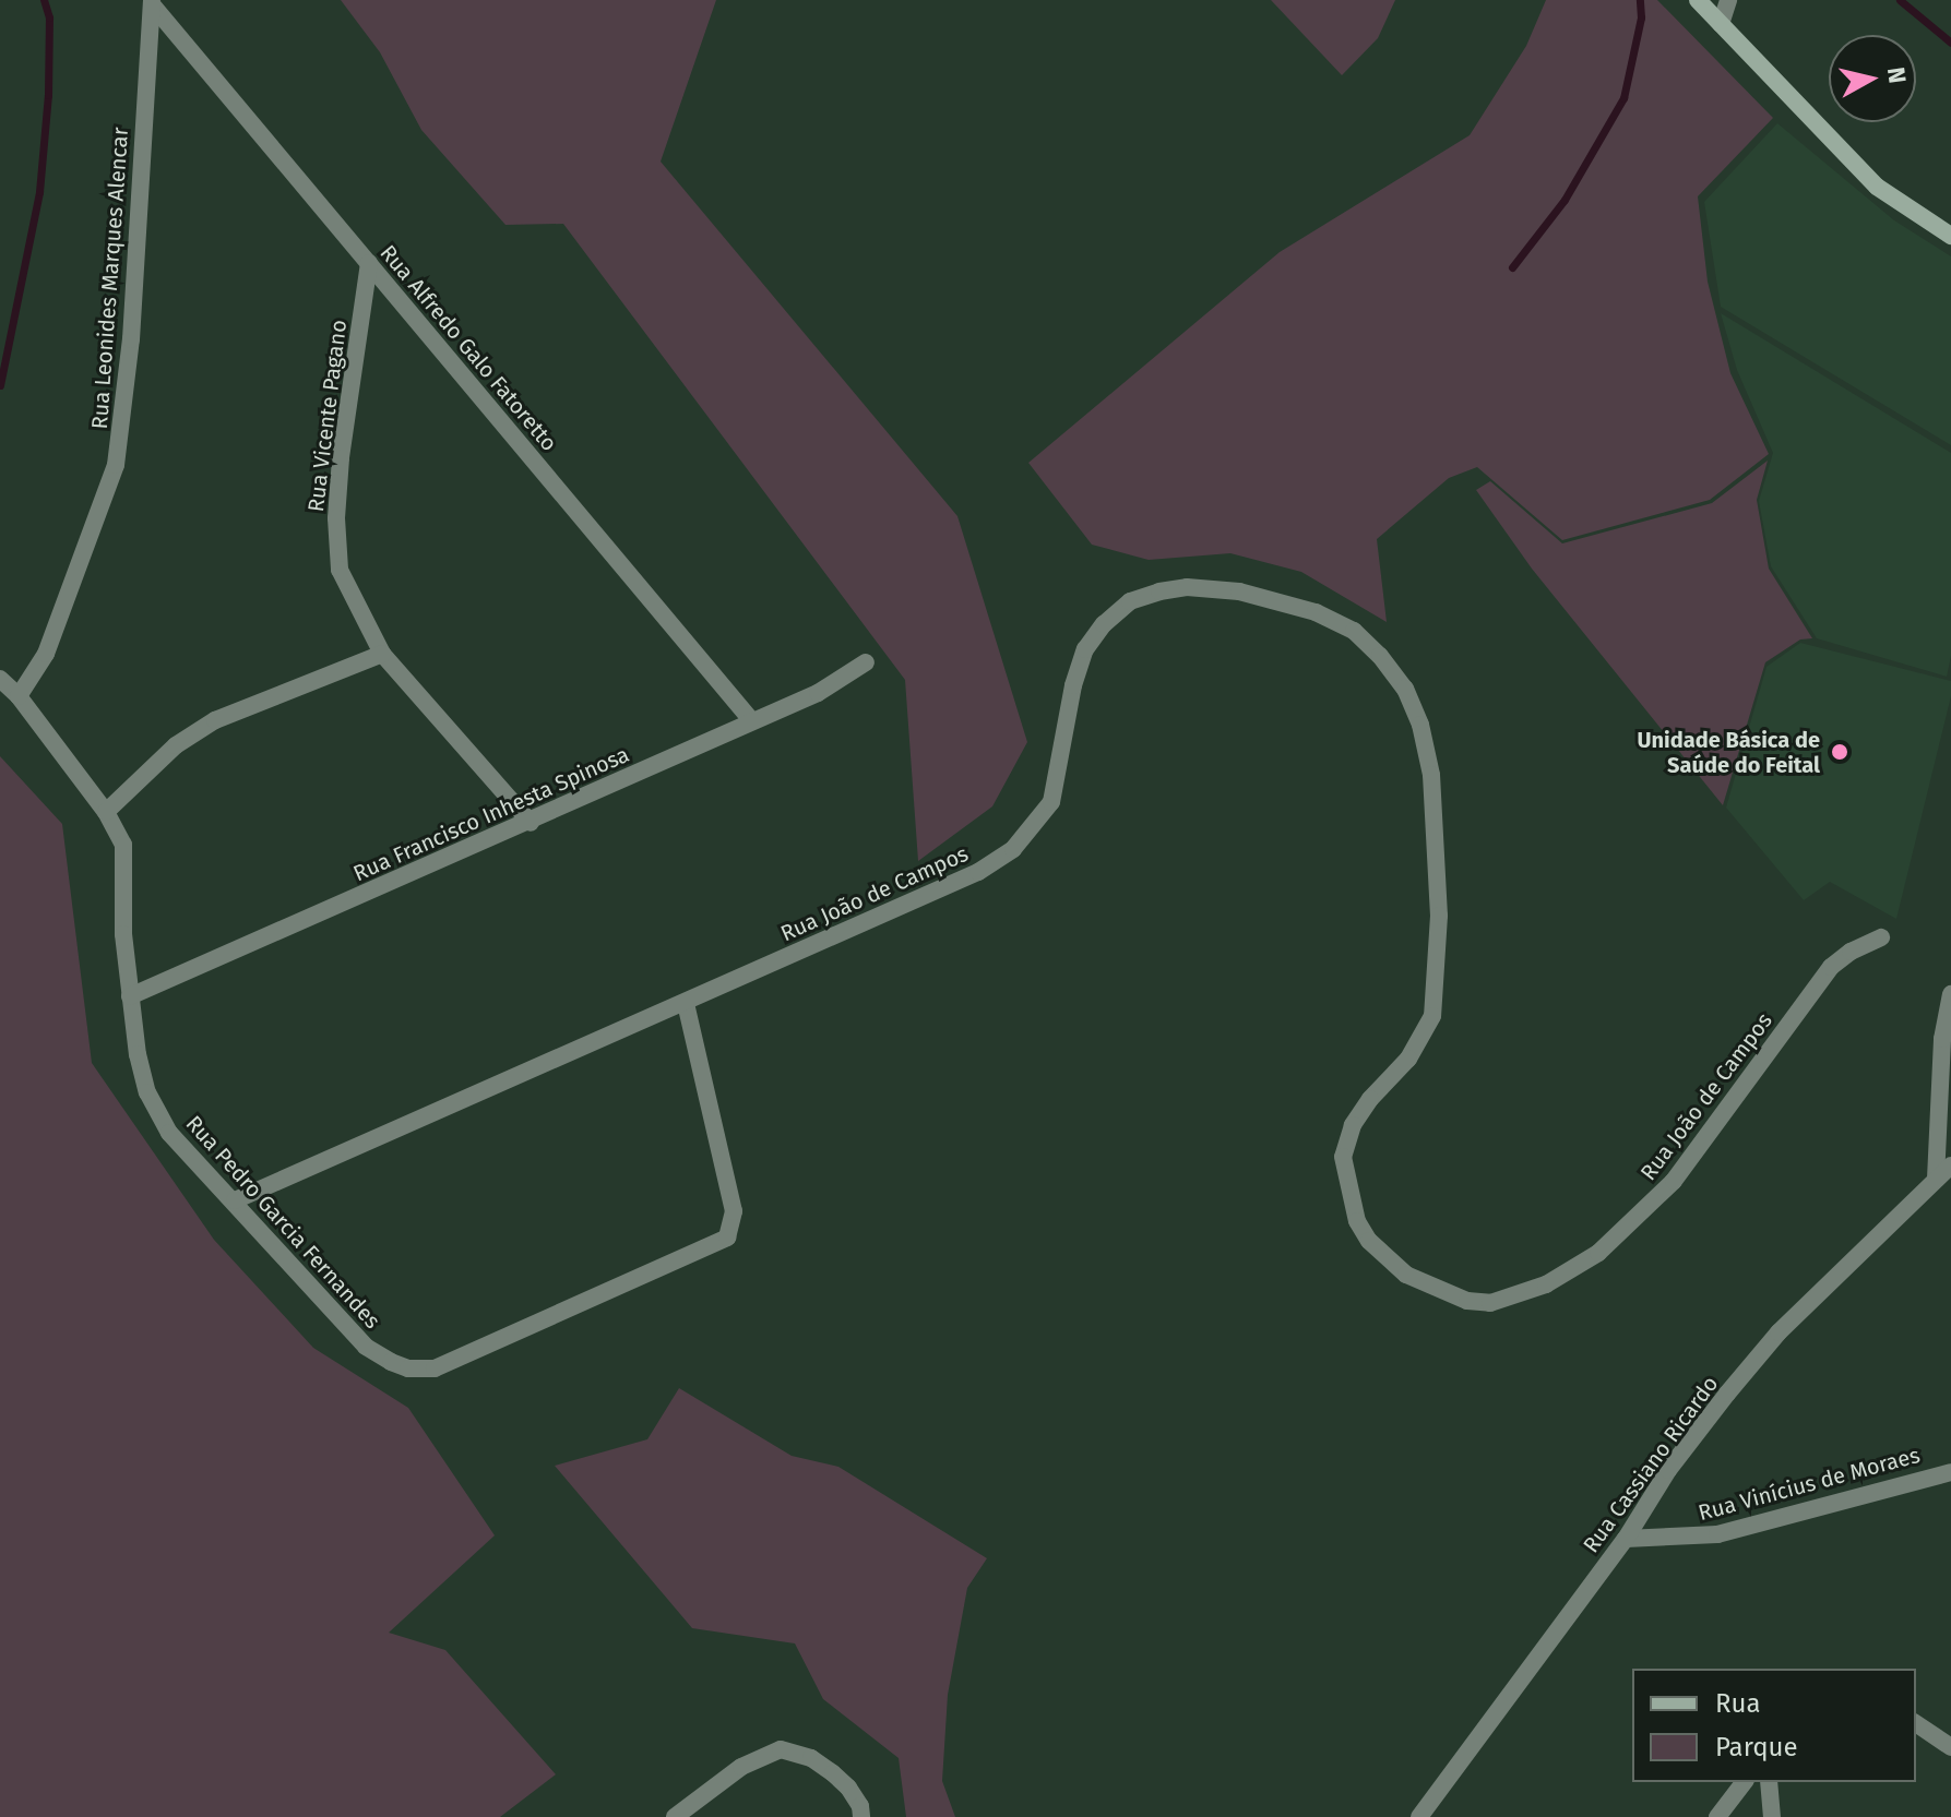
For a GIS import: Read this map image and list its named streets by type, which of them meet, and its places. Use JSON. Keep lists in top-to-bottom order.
{
  "streets": {
    "street": [
      "Rua Leonides Marques Alencar",
      "Rua Alfredo Galo Fatoretto",
      "Rua Vicente Pagano",
      "Rua Francisco Inhesta Spinosa",
      "Rua João de Campos",
      "Rua Pedro Garcia Fernandes",
      "Rua Cassiano Ricardo",
      "Rua Vinícius de Moraes"
    ]
  },
  "crossings": [
    ["Rua Leonides Marques Alencar", "Rua Alfredo Galo Fatoretto"],
    ["Rua Leonides Marques Alencar", "Rua Pedro Garcia Fernandes"],
    ["Rua Alfredo Galo Fatoretto", "Rua Vicente Pagano"],
    ["Rua Alfredo Galo Fatoretto", "Rua Francisco Inhesta Spinosa"],
    ["Rua Vicente Pagano", "Rua Francisco Inhesta Spinosa"],
    ["Rua Francisco Inhesta Spinosa", "Rua Pedro Garcia Fernandes"],
    ["Rua João de Campos", "Rua Pedro Garcia Fernandes"],
    ["Rua Cassiano Ricardo", "Rua Vinícius de Moraes"]
  ],
  "places": ["Unidade Básica de Saúde do Feital"],
  "legend": ["Rua", "Parque"],
  "north": "right"
}
